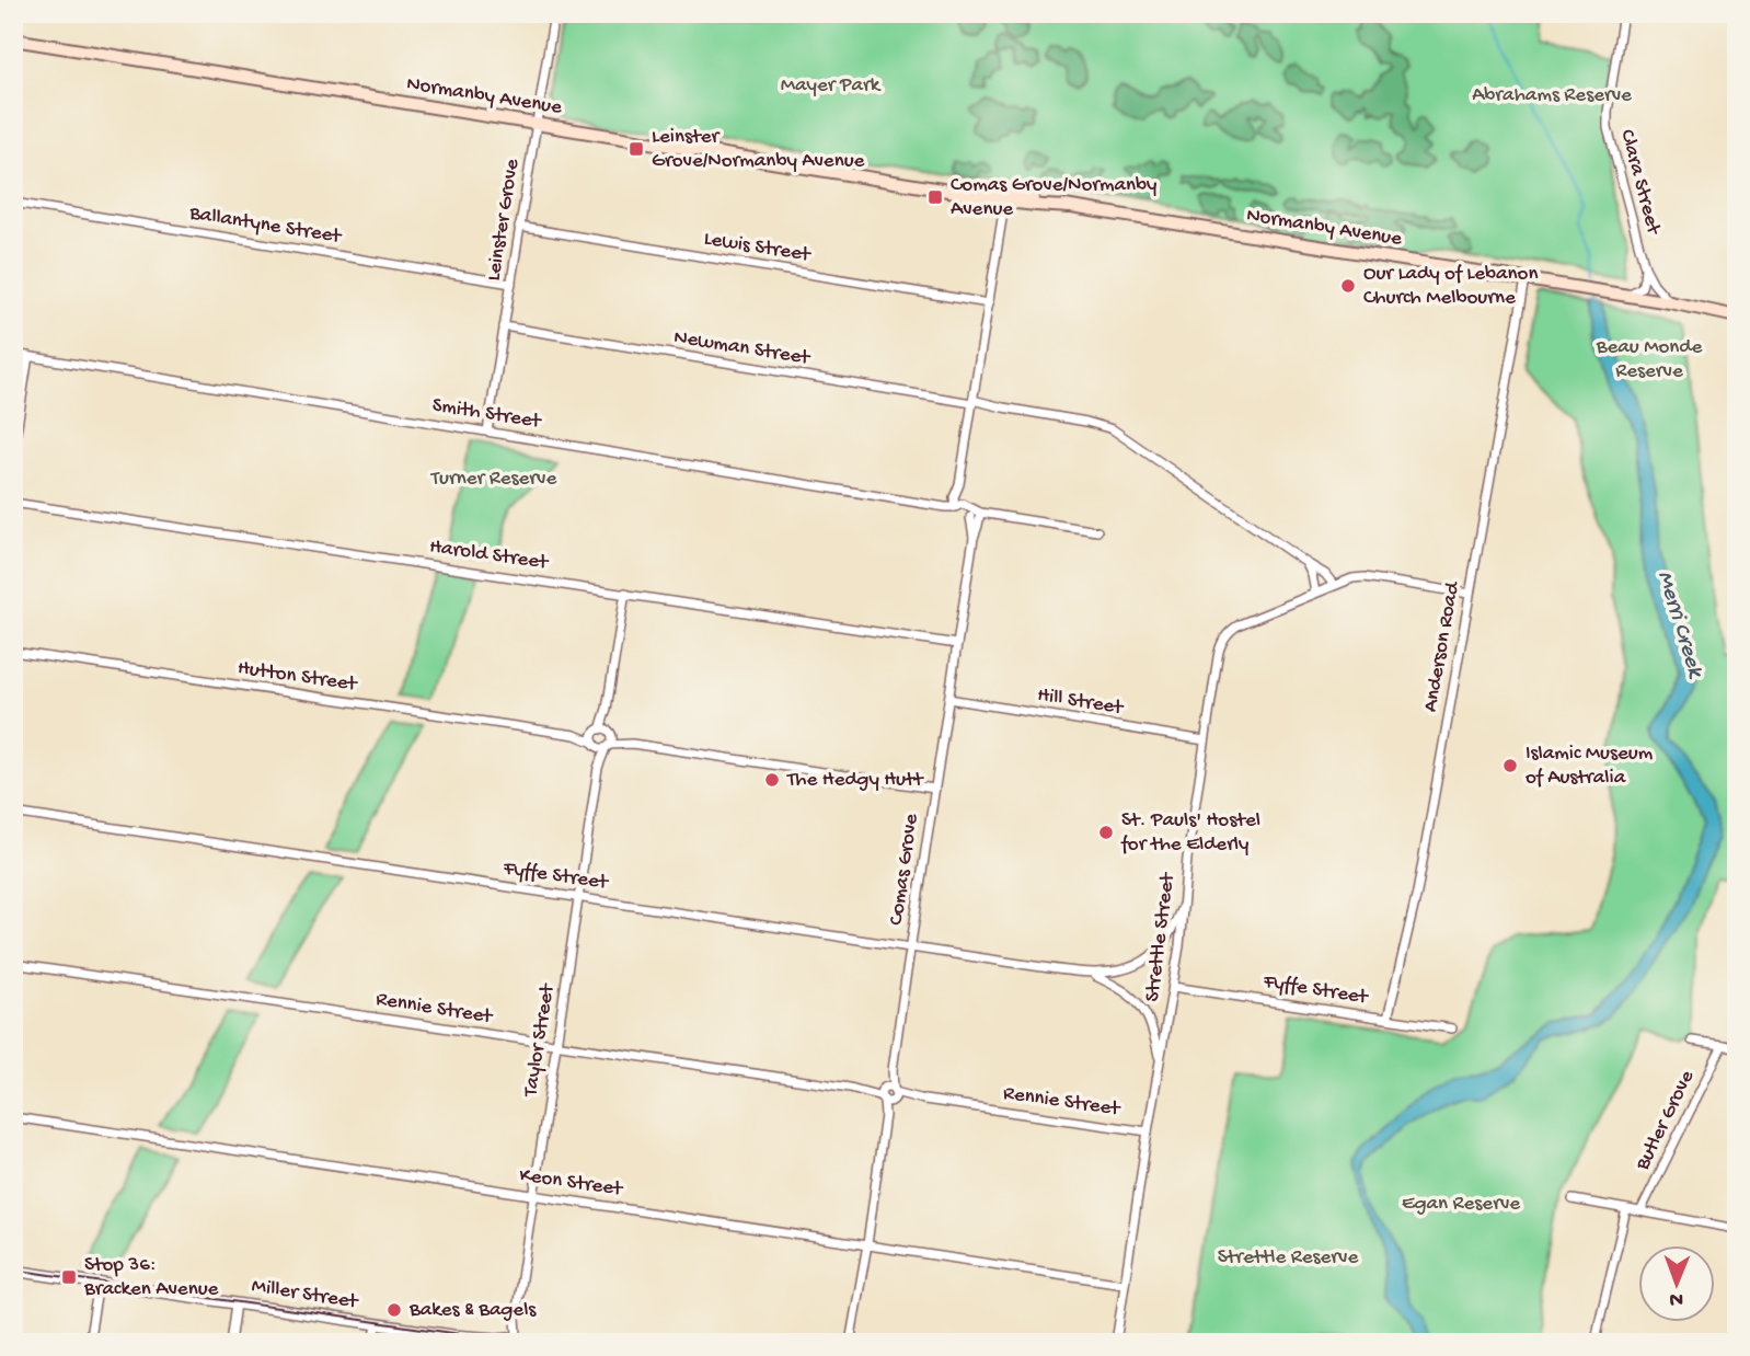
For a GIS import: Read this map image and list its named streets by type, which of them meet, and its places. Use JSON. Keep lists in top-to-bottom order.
{
  "streets": {
    "main road": ["Normanby Avenue"],
    "street": [
      "Clara Street",
      "Leinster Grove",
      "Ballantyne Street",
      "Lewis Street",
      "Newman Street",
      "Smith Street",
      "Harold Street",
      "Anderson Road",
      "Hutton Street",
      "Hill Street",
      "Comas Grove",
      "Fyffe Street",
      "Strettle Street",
      "Rennie Street",
      "Taylor Street",
      "Butler Grove",
      "Keon Street",
      "Miller Street"
    ]
  },
  "crossings": [
    ["Normanby Avenue", "Clara Street"],
    ["Normanby Avenue", "Leinster Grove"],
    ["Normanby Avenue", "Anderson Road"],
    ["Leinster Grove", "Ballantyne Street"],
    ["Leinster Grove", "Lewis Street"],
    ["Leinster Grove", "Newman Street"],
    ["Leinster Grove", "Smith Street"],
    ["Smith Street", "Comas Grove"],
    ["Harold Street", "Comas Grove"],
    ["Harold Street", "Taylor Street"],
    ["Anderson Road", "Fyffe Street"],
    ["Hutton Street", "Comas Grove"],
    ["Hutton Street", "Taylor Street"],
    ["Hill Street", "Comas Grove"],
    ["Hill Street", "Strettle Street"],
    ["Comas Grove", "Fyffe Street"],
    ["Comas Grove", "Rennie Street"],
    ["Comas Grove", "Keon Street"],
    ["Fyffe Street", "Strettle Street"],
    ["Fyffe Street", "Taylor Street"],
    ["Strettle Street", "Rennie Street"],
    ["Strettle Street", "Keon Street"],
    ["Rennie Street", "Taylor Street"],
    ["Taylor Street", "Keon Street"],
    ["Taylor Street", "Miller Street"]
  ],
  "water": ["Merri Creek"],
  "parks": [
    "Mayer Park",
    "Abrahams Reserve",
    "Beau Monde Reserve",
    "Turner Reserve",
    "Egan Reserve",
    "Strettle Reserve"
  ],
  "places": {
    "transit": ["Leinster Grove/Normanby Avenue", "Comas Grove/Normanby Avenue", "Stop 36: Bracken Avenue"],
    "other": [
      "Our Lady of Lebanon Church Melbourne",
      "Islamic Museum of Australia",
      "The Hedgy Hutt",
      "St. Pauls' Hostel for the Elderly",
      "Bakes & Bagels"
    ]
  },
  "north": "bottom"
}
